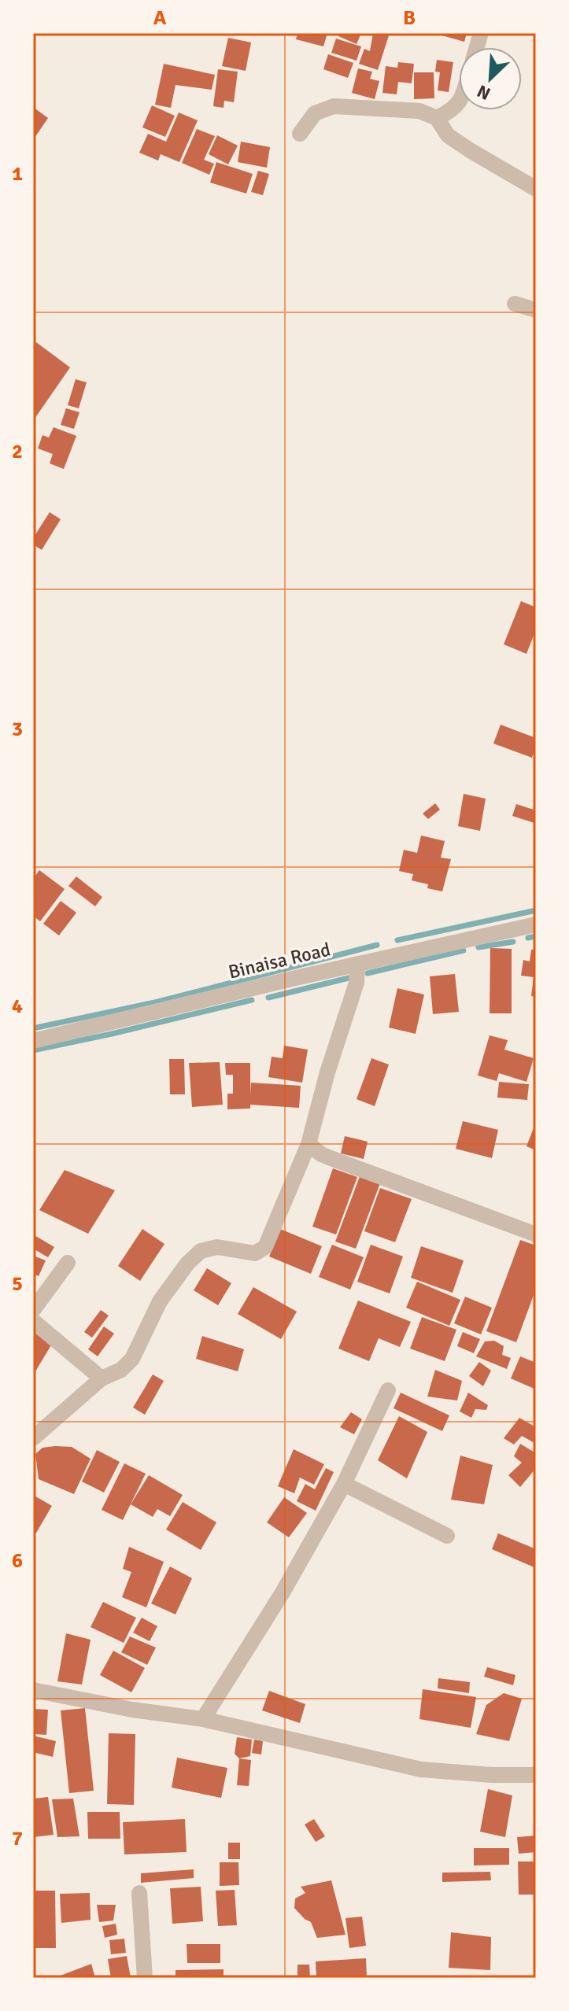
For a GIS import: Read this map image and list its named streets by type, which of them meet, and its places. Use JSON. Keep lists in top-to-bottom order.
{
  "streets": {
    "street": ["Binaisa Road"]
  },
  "north": "bottom left",
  "grid": {
    "columns": ["A", "B"],
    "rows": [
      "1",
      "2",
      "3",
      "4",
      "5",
      "6",
      "7"
    ]
  }
}
